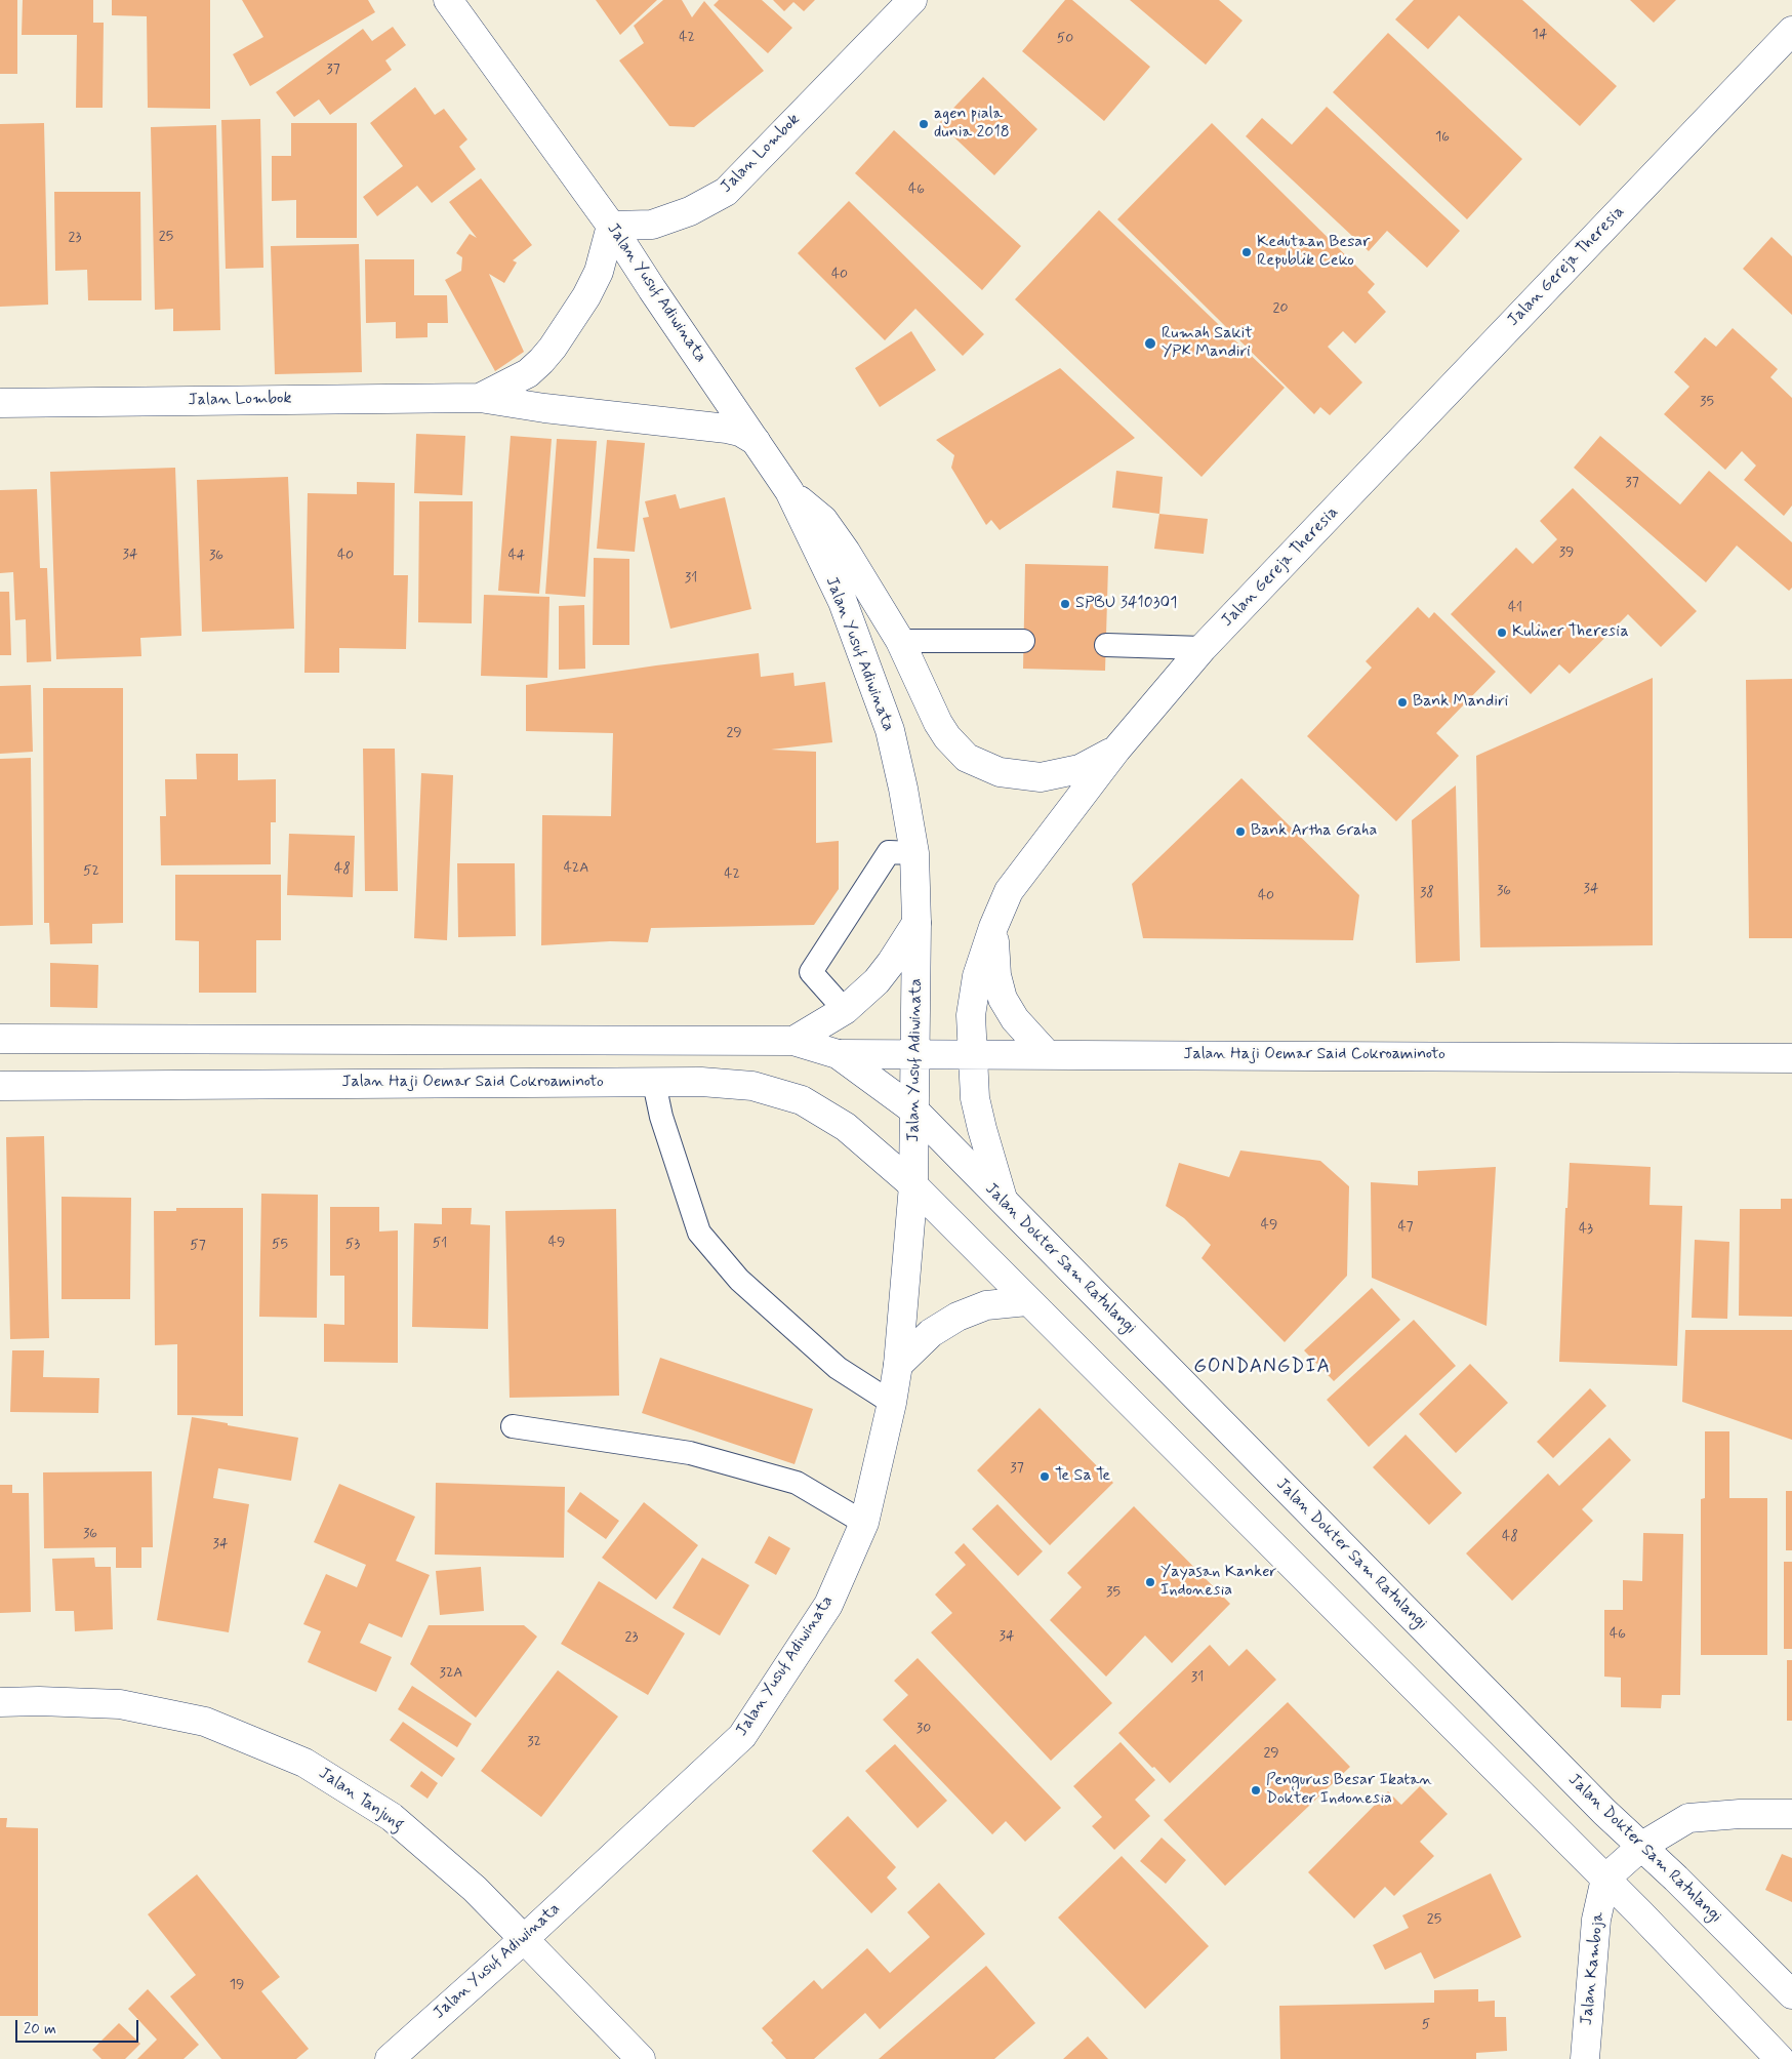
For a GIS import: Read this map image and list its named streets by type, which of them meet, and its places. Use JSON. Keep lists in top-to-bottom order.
{
  "streets": {
    "street": [
      "Jalan Lombok",
      "Jalan Gereja Theresia",
      "Jalan Yusuf Adiwinata",
      "Jalan Haji Oemar Said Cokroaminoto",
      "Jalan Dokter Sam Ratulangi",
      "Jalan Tanjung",
      "Jalan Kamboja"
    ]
  },
  "crossings": [
    ["Jalan Lombok", "Jalan Yusuf Adiwinata"],
    ["Jalan Gereja Theresia", "Jalan Haji Oemar Said Cokroaminoto"],
    ["Jalan Gereja Theresia", "Jalan Dokter Sam Ratulangi"],
    ["Jalan Yusuf Adiwinata", "Jalan Haji Oemar Said Cokroaminoto"],
    ["Jalan Yusuf Adiwinata", "Jalan Dokter Sam Ratulangi"],
    ["Jalan Yusuf Adiwinata", "Jalan Tanjung"],
    ["Jalan Haji Oemar Said Cokroaminoto", "Jalan Dokter Sam Ratulangi"]
  ],
  "districts": ["GONDANGDIA"],
  "places": [
    "agen piala dunia 2018",
    "Kedutaan Besar Republik Ceko",
    "Rumah Sakit YPK Mandiri",
    "SPBU 3410301",
    "Kuliner Theresia",
    "Bank Mandiri",
    "Bank Artha Graha",
    "Te Sa Te",
    "Yayasan Kanker Indonesia",
    "Pengurus Besar Ikatan Dokter Indonesia"
  ],
  "house_numbers": [
    "14",
    "42",
    "50",
    "37",
    "16",
    "46",
    "25",
    "23",
    "40",
    "20",
    "35",
    "37",
    "39",
    "34",
    "36",
    "40",
    "44",
    "31",
    "41",
    "29",
    "42A",
    "48",
    "52",
    "42",
    "34",
    "36",
    "38",
    "40",
    "49",
    "47",
    "43",
    "49",
    "51",
    "55",
    "53",
    "57",
    "37",
    "36",
    "48",
    "34",
    "35",
    "46",
    "34",
    "23",
    "32A",
    "31",
    "30",
    "32",
    "29",
    "25",
    "19",
    "5"
  ],
  "scale_bar": "20 m"
}
